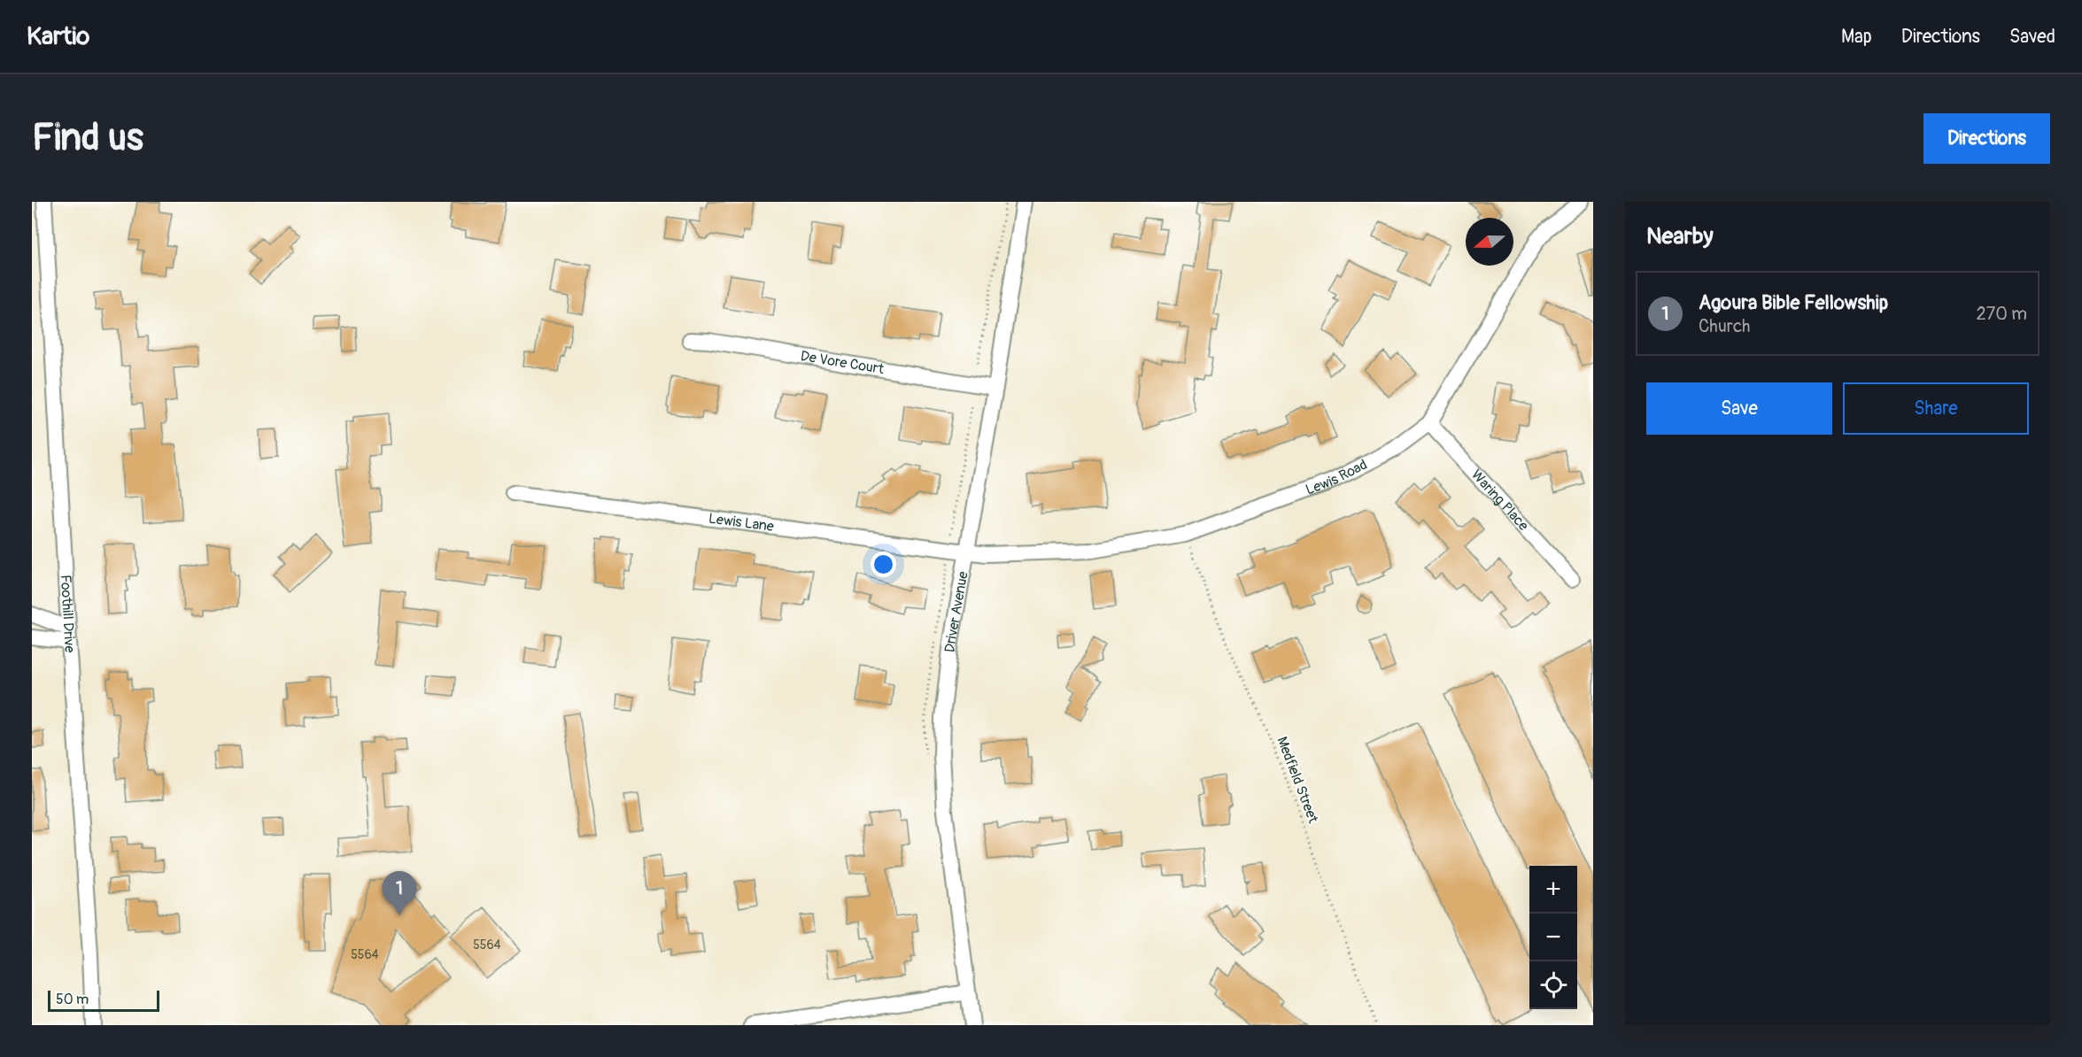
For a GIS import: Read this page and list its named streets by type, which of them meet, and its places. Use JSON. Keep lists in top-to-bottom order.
{
  "streets": {
    "street": [
      "De Vore Court",
      "Lewis Road",
      "Waring Place",
      "Lewis Lane",
      "Driver Avenue",
      "Foothill Drive"
    ],
    "path": ["Medfield Street"]
  },
  "crossings": [
    ["De Vore Court", "Driver Avenue"],
    ["Lewis Road", "Waring Place"],
    ["Lewis Road", "Lewis Lane"],
    ["Lewis Road", "Driver Avenue"],
    ["Lewis Lane", "Driver Avenue"]
  ],
  "house_numbers": ["5564", "5564"],
  "scale_bar": "50 m",
  "north": "left",
  "page": {
    "header": "Kartio",
    "nav": ["Map", "Directions", "Saved"],
    "buttons": [
      "Directions",
      ["Save", "Share"]
    ],
    "title": "Find us",
    "heading": "Nearby",
    "list": [
      {
        "mark": "1",
        "name": "Agoura Bible Fellowship",
        "note": "Church",
        "value": "270 m"
      }
    ],
    "map_buttons": ["+", "−"],
    "pins": "1",
    "scale": "50 m"
  }
}
